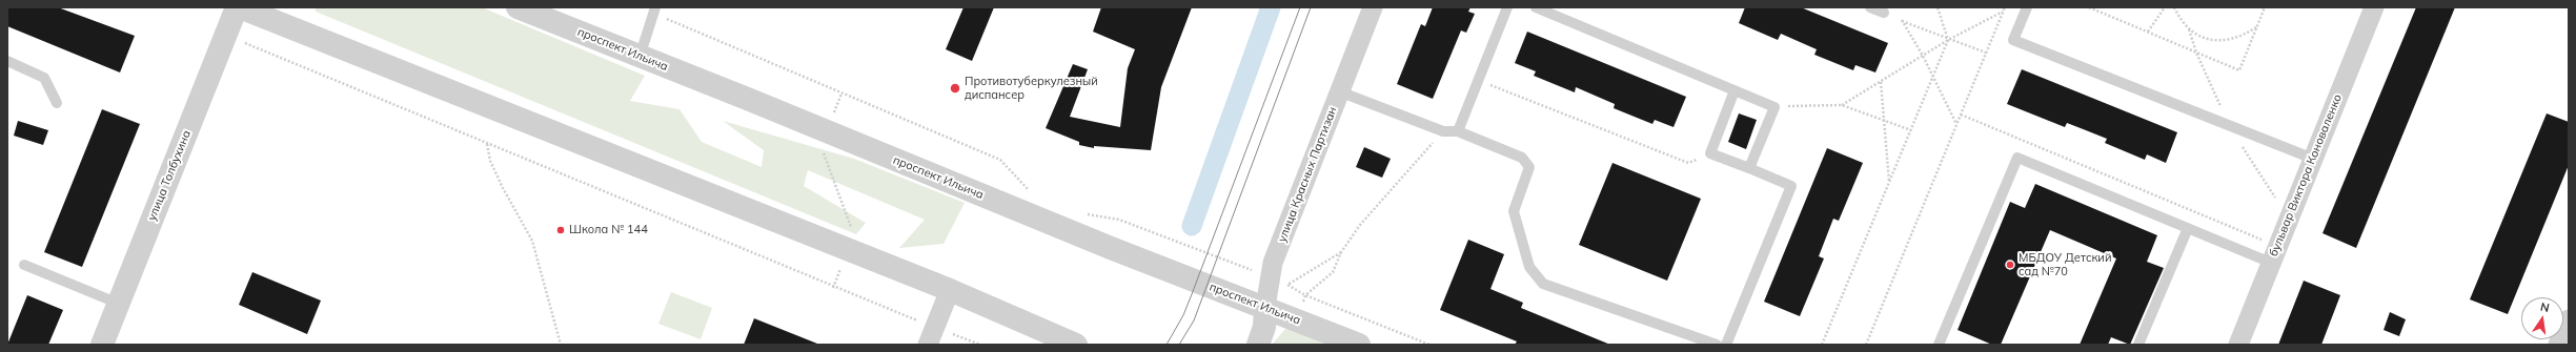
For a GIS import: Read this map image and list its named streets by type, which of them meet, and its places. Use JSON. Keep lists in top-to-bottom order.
{
  "streets": {
    "street": [
      "проспект Ильича",
      "улица Красных Партизан",
      "улица Толбухина",
      "бульвар Виктора Коноваленко"
    ]
  },
  "crossings": [
    ["проспект Ильича", "улица Красных Партизан"]
  ],
  "places": ["Противотуберкулезный диспансер", "Школа № 144", "МБДОУ Детский сад №70"],
  "north": "top"
}
